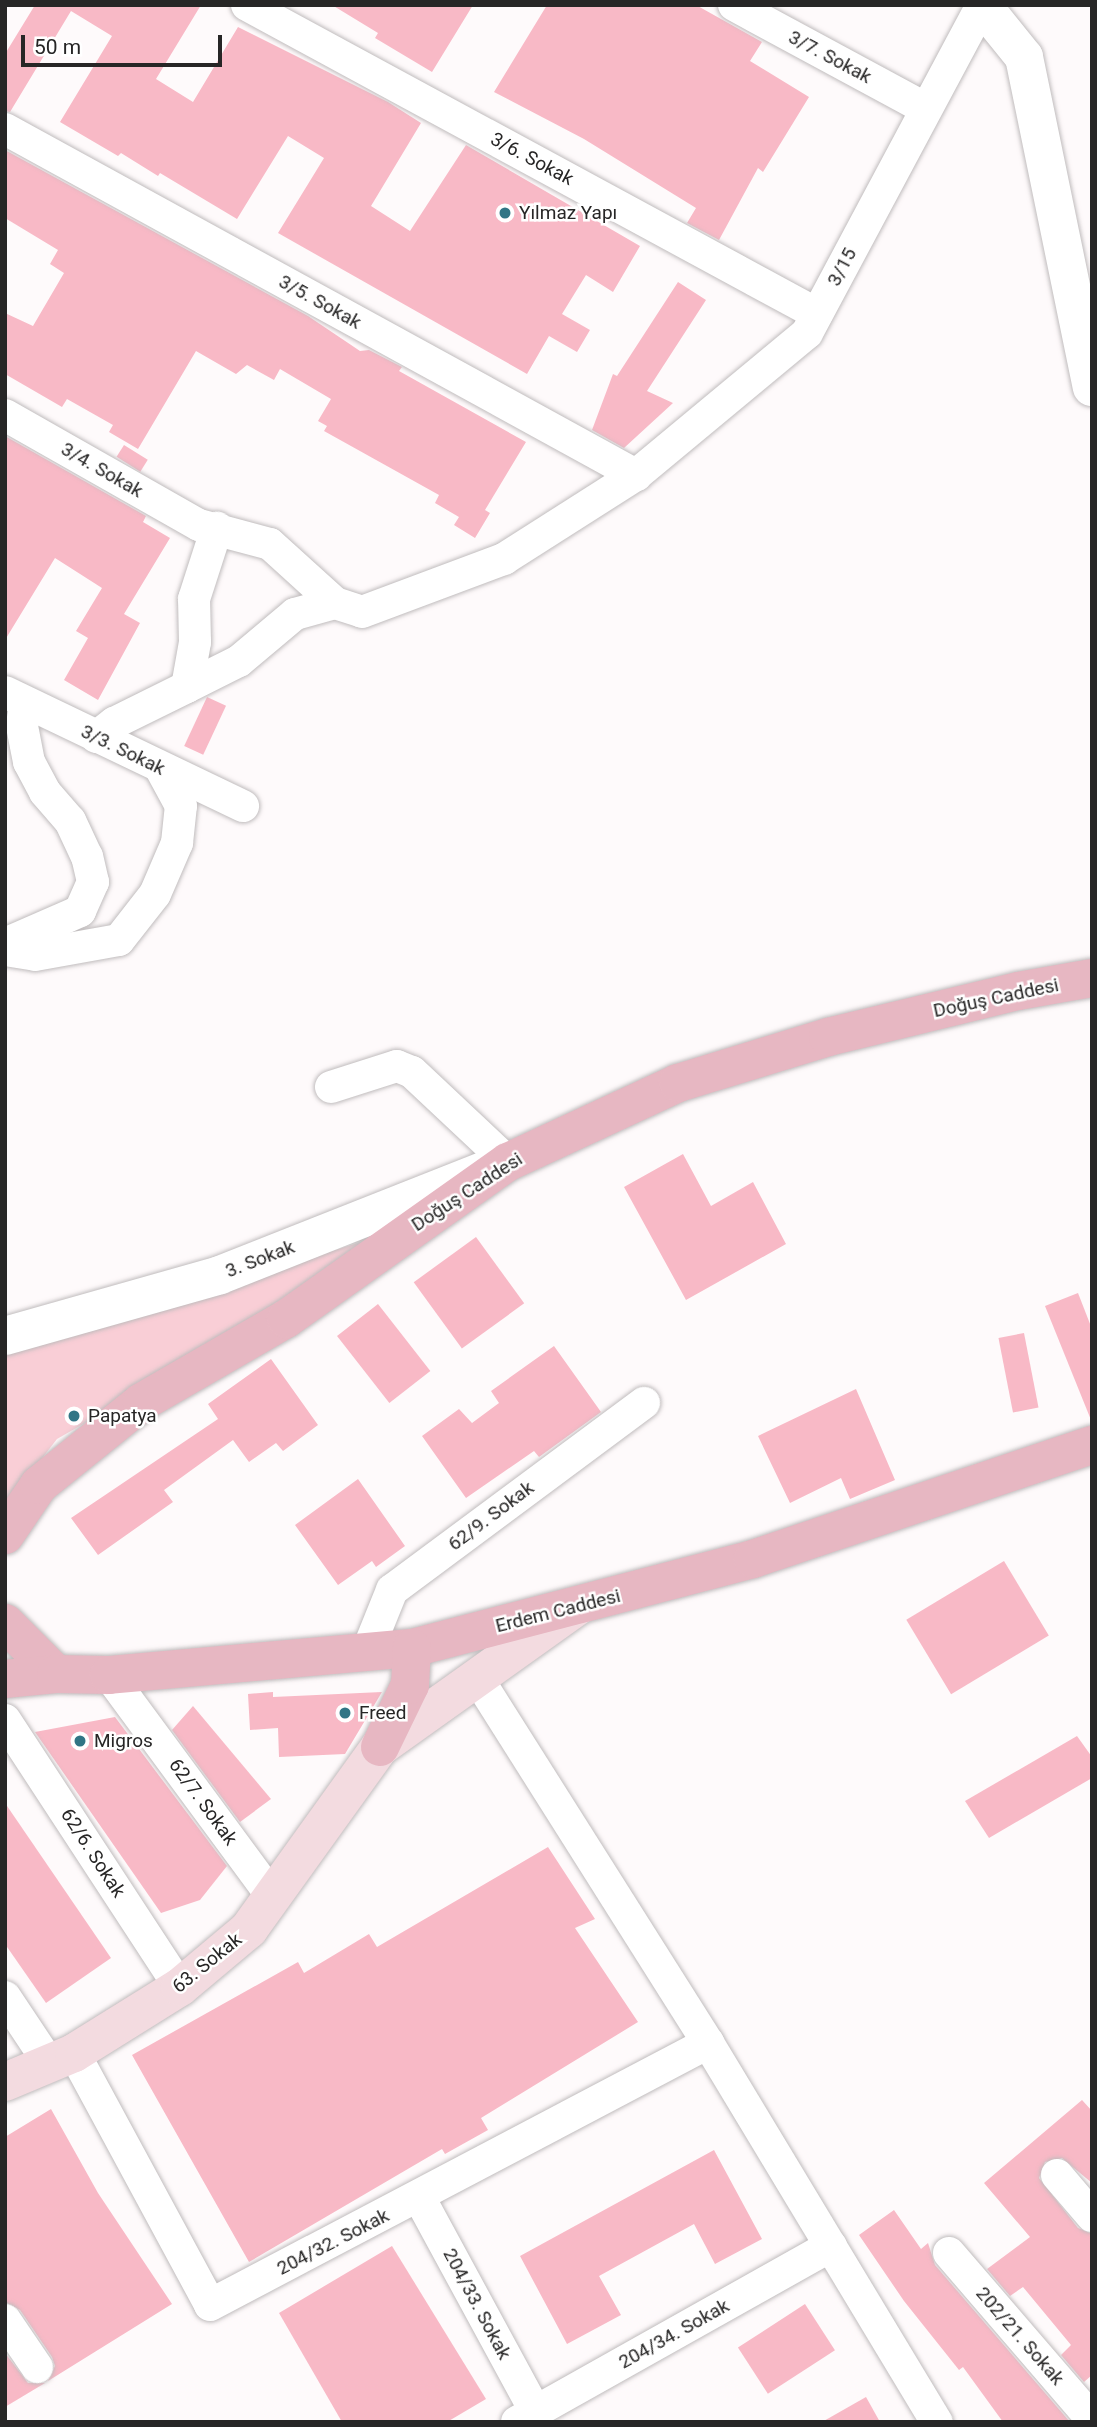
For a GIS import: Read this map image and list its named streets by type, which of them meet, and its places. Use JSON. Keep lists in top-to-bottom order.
{
  "streets": {
    "main road": ["Doğuş Caddesi", "Erdem Caddesi", "63. Sokak"],
    "street": [
      "3/7. Sokak",
      "3/6. Sokak",
      "3/15",
      "3/5. Sokak",
      "3/4. Sokak",
      "3/3. Sokak",
      "3. Sokak",
      "62/9. Sokak",
      "62/7. Sokak",
      "62/6. Sokak",
      "204/32. Sokak",
      "204/33. Sokak",
      "204/34. Sokak",
      "202/21. Sokak"
    ]
  },
  "crossings": [
    ["3/7. Sokak", "3/15"],
    ["3/6. Sokak", "3/15"],
    ["3/15", "3/5. Sokak"],
    ["3/15", "3/4. Sokak"],
    ["Doğuş Caddesi", "3. Sokak"],
    ["62/9. Sokak", "Erdem Caddesi"],
    ["Erdem Caddesi", "62/7. Sokak"],
    ["Erdem Caddesi", "63. Sokak"],
    ["62/7. Sokak", "63. Sokak"],
    ["62/6. Sokak", "63. Sokak"],
    ["63. Sokak", "204/32. Sokak"],
    ["204/32. Sokak", "204/33. Sokak"],
    ["204/33. Sokak", "204/34. Sokak"]
  ],
  "places": [
    "Yılmaz Yapı",
    "Papatya",
    "Freed",
    "Migros"
  ],
  "scale_bar": "50 m"
}
